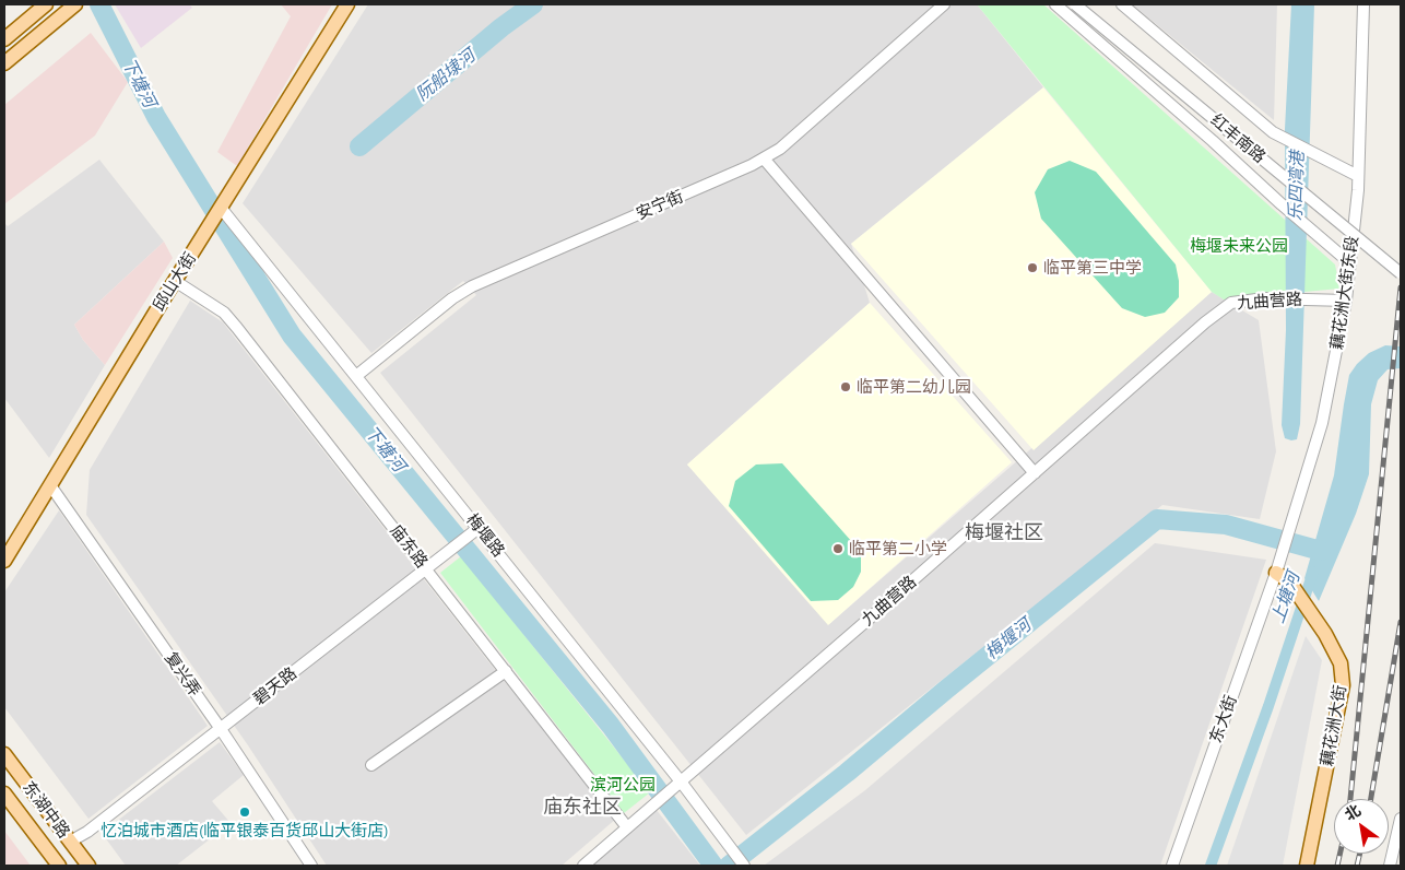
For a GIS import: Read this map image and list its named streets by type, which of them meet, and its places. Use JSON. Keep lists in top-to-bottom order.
{
  "streets": {
    "main road": ["邱山大街", "藕花洲大街", "东湖中路"],
    "street": [
      "红丰南路",
      "安宁街",
      "藕花洲大街东段",
      "九曲营路",
      "梅堰路",
      "庙东路",
      "复兴弄",
      "碧天路",
      "东大街"
    ]
  },
  "crossings": [
    ["安宁街", "梅堰路"],
    ["邱山大街", "梅堰路"],
    ["邱山大街", "庙东路"],
    ["邱山大街", "复兴弄"],
    ["藕花洲大街东段", "九曲营路"],
    ["藕花洲大街东段", "东大街"],
    ["藕花洲大街东段", "藕花洲大街"],
    ["九曲营路", "梅堰路"],
    ["九曲营路", "庙东路"],
    ["梅堰路", "碧天路"],
    ["庙东路", "碧天路"],
    ["复兴弄", "碧天路"],
    ["碧天路", "东湖中路"],
    ["东大街", "藕花洲大街"]
  ],
  "districts": ["梅堰社区", "庙东社区"],
  "water": [
    "阮船埭河",
    "下塘河",
    "乐四湾港",
    "上塘河",
    "梅堰河"
  ],
  "parks": ["梅堰未来公园", "滨河公园"],
  "places": [
    "临平第三中学",
    "临平第二幼儿园",
    "临平第二小学",
    "忆泊城市酒店(临平银泰百货邱山大街店)"
  ],
  "north": "top left"
}
